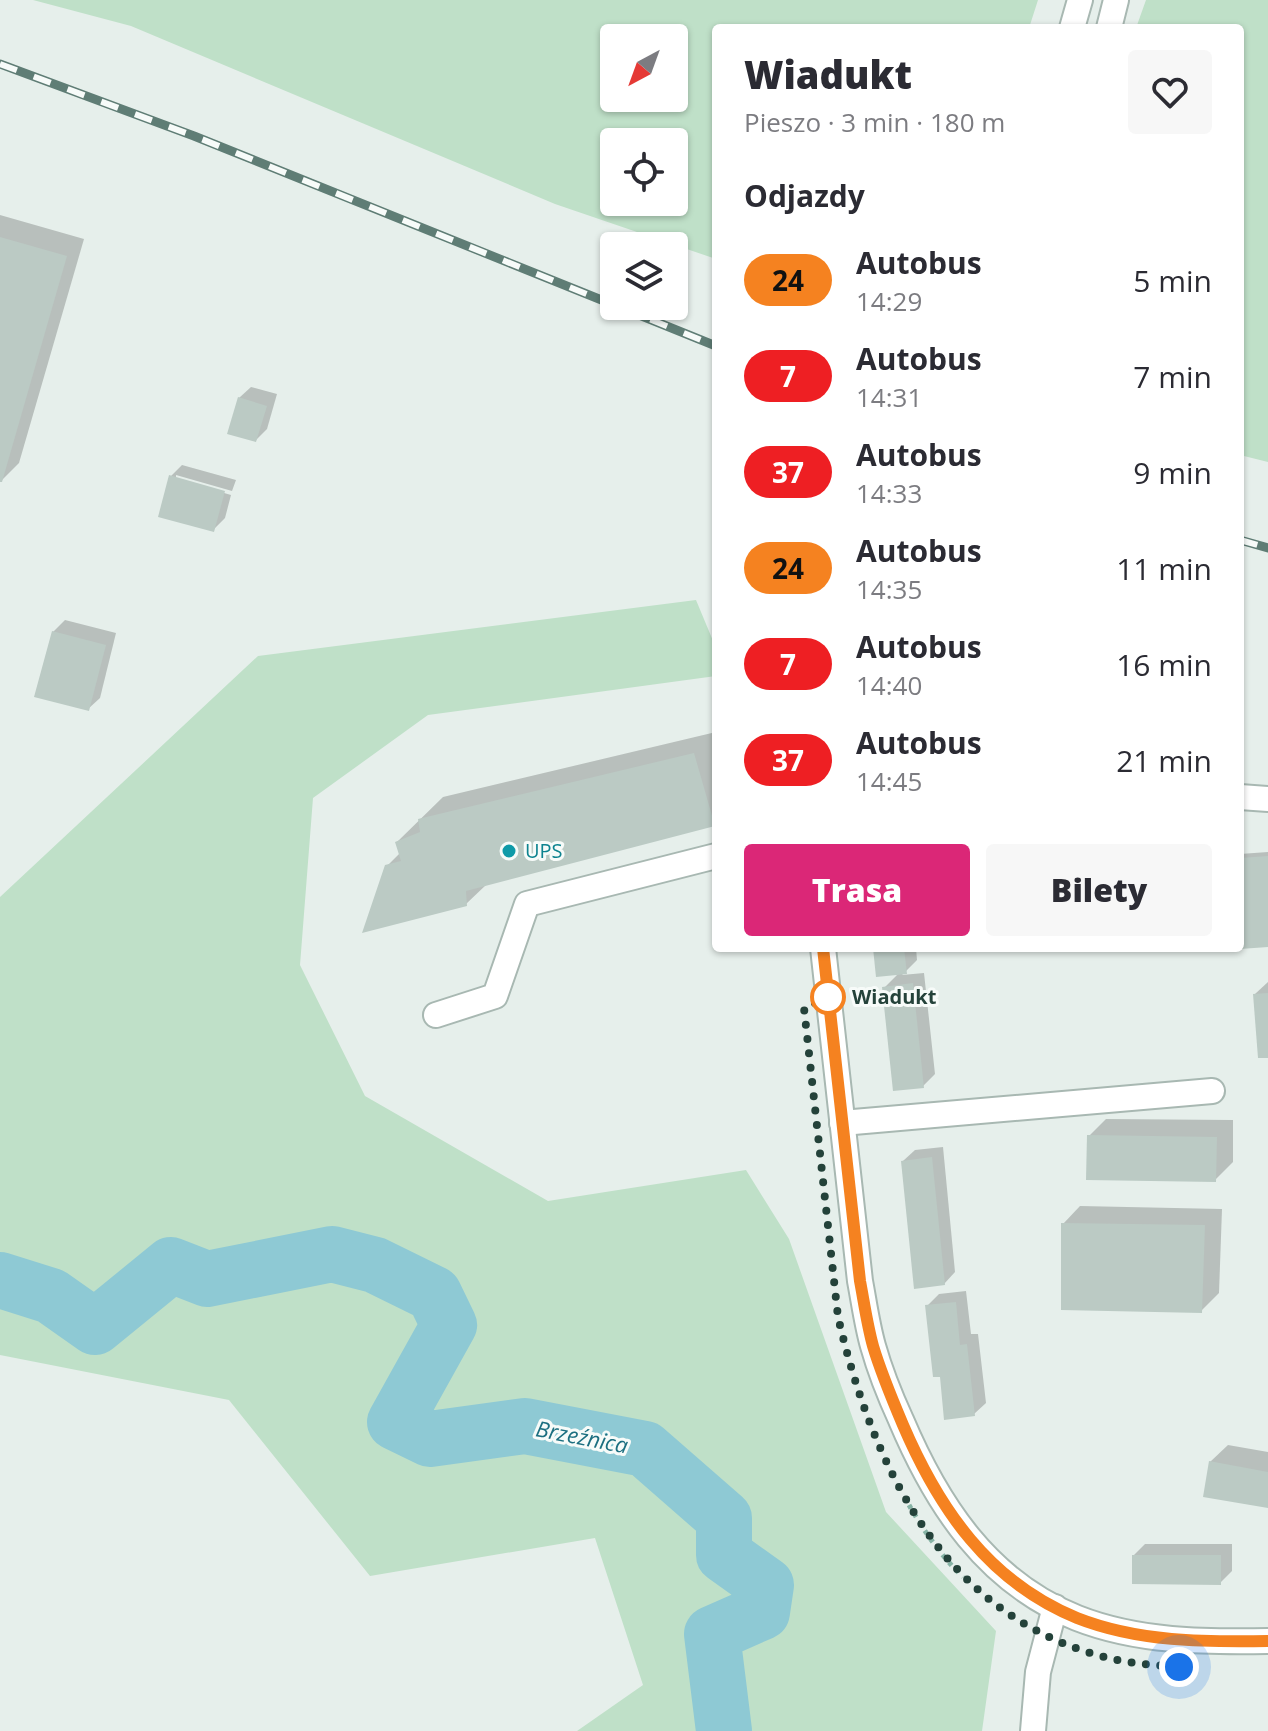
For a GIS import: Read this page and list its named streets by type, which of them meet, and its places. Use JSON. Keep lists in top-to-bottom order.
{
  "water": ["Brzeźnica"],
  "places": ["UPS", "Wiadukt"],
  "lines": ["bus line 24"],
  "north": "bottom left",
  "page": {
    "heading": [
      ["Wiadukt", "Pieszo · 3 min · 180 m"],
      "Odjazdy"
    ],
    "list": [
      {
        "mark": "24",
        "name": "Autobus",
        "note": "14:29",
        "value": "5 min"
      },
      {
        "mark": "7",
        "name": "Autobus",
        "note": "14:31",
        "value": "7 min"
      },
      {
        "mark": "37",
        "name": "Autobus",
        "note": "14:33",
        "value": "9 min"
      },
      {
        "mark": "24",
        "name": "Autobus",
        "note": "14:35",
        "value": "11 min"
      },
      {
        "mark": "7",
        "name": "Autobus",
        "note": "14:40",
        "value": "16 min"
      },
      {
        "mark": "37",
        "name": "Autobus",
        "note": "14:45",
        "value": "21 min"
      }
    ],
    "buttons": ["Trasa", "Bilety"]
  }
}
